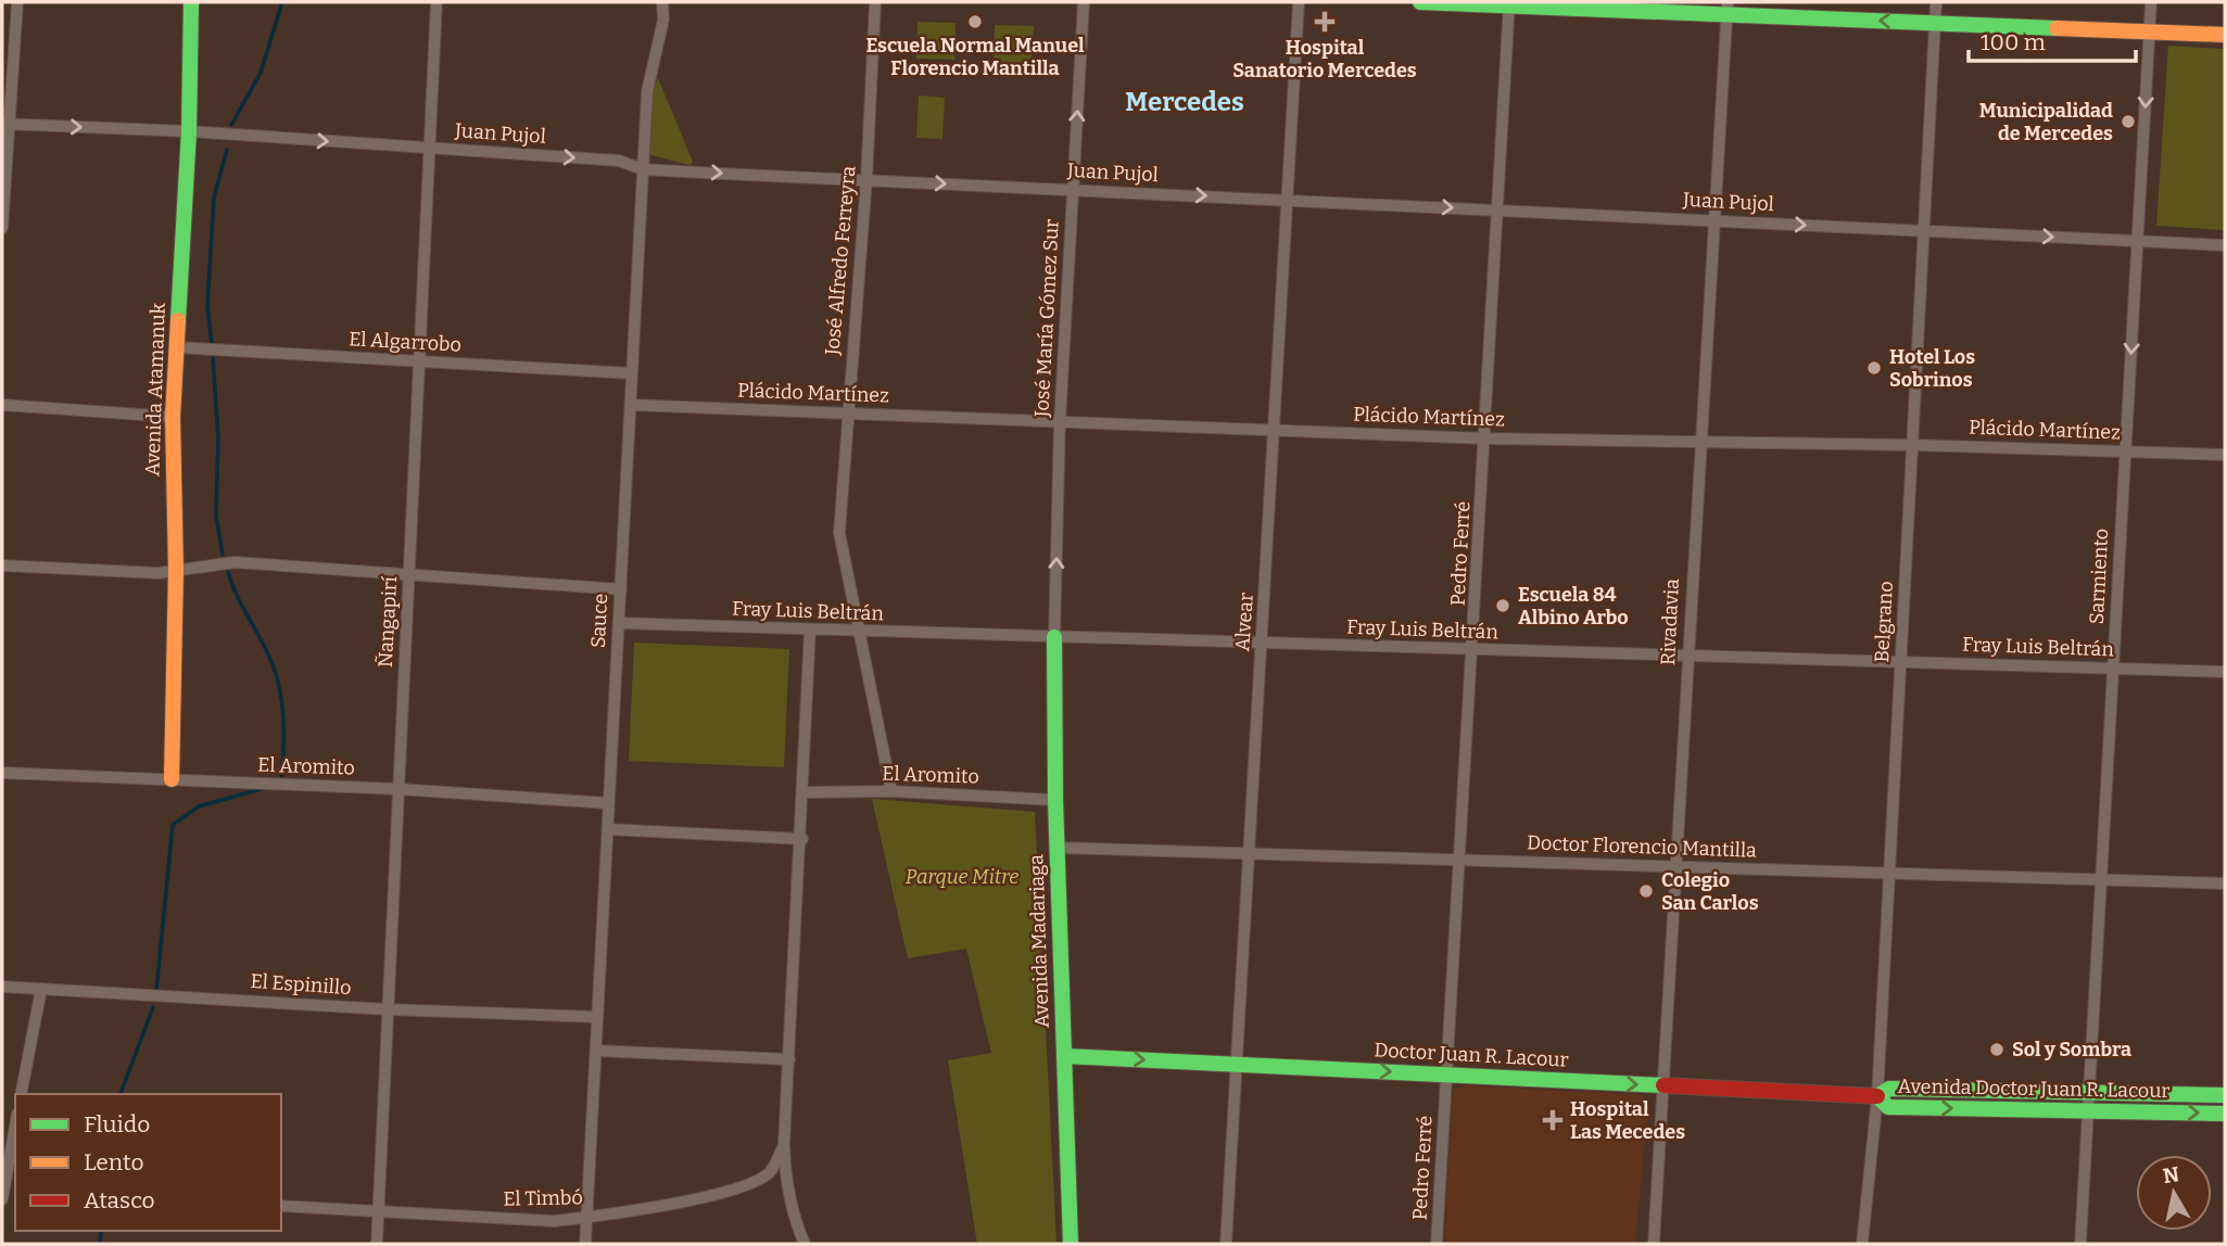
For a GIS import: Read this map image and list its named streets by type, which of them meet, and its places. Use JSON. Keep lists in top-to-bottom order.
{
  "streets": {
    "street": [
      "Juan Pujol",
      "José Alfredo Ferreyra",
      "José María Gómez Sur",
      "El Algarrobo",
      "Avenida Atamanuk",
      "Plácido Martínez",
      "Pedro Ferré",
      "Sarmiento",
      "Fray Luis Beltrán",
      "Sauce",
      "Ñangapirí",
      "Alvear",
      "Rivadavia",
      "Belgrano",
      "El Aromito",
      "Doctor Florencio Mantilla",
      "Avenida Madariaga",
      "El Espinillo",
      "Doctor Juan R. Lacour",
      "Avenida Doctor Juan R. Lacour",
      "El Timbó"
    ]
  },
  "crossings": [
    ["Juan Pujol", "José Alfredo Ferreyra"],
    ["Juan Pujol", "José María Gómez Sur"],
    ["Juan Pujol", "Avenida Atamanuk"],
    ["Juan Pujol", "Pedro Ferré"],
    ["Juan Pujol", "Sarmiento"],
    ["Juan Pujol", "Sauce"],
    ["Juan Pujol", "Ñangapirí"],
    ["Juan Pujol", "Alvear"],
    ["Juan Pujol", "Rivadavia"],
    ["Juan Pujol", "Belgrano"],
    ["José Alfredo Ferreyra", "Plácido Martínez"],
    ["José Alfredo Ferreyra", "Fray Luis Beltrán"],
    ["José Alfredo Ferreyra", "El Aromito"],
    ["José María Gómez Sur", "Plácido Martínez"],
    ["José María Gómez Sur", "Fray Luis Beltrán"],
    ["José María Gómez Sur", "Avenida Madariaga"],
    ["El Algarrobo", "Avenida Atamanuk"],
    ["El Algarrobo", "Sauce"],
    ["El Algarrobo", "Ñangapirí"],
    ["Avenida Atamanuk", "El Aromito"],
    ["Plácido Martínez", "Pedro Ferré"],
    ["Plácido Martínez", "Sarmiento"],
    ["Plácido Martínez", "Sauce"],
    ["Plácido Martínez", "Alvear"],
    ["Plácido Martínez", "Rivadavia"],
    ["Plácido Martínez", "Belgrano"],
    ["Pedro Ferré", "Fray Luis Beltrán"],
    ["Pedro Ferré", "Doctor Florencio Mantilla"],
    ["Pedro Ferré", "Doctor Juan R. Lacour"],
    ["Sarmiento", "Fray Luis Beltrán"],
    ["Sarmiento", "Doctor Florencio Mantilla"],
    ["Sarmiento", "Avenida Doctor Juan R. Lacour"],
    ["Fray Luis Beltrán", "Sauce"],
    ["Fray Luis Beltrán", "Alvear"],
    ["Fray Luis Beltrán", "Rivadavia"],
    ["Fray Luis Beltrán", "Belgrano"],
    ["Fray Luis Beltrán", "Avenida Madariaga"],
    ["Sauce", "El Aromito"],
    ["Sauce", "El Espinillo"],
    ["Sauce", "El Timbó"],
    ["Ñangapirí", "El Aromito"],
    ["Ñangapirí", "El Espinillo"],
    ["Ñangapirí", "El Timbó"],
    ["Alvear", "Doctor Florencio Mantilla"],
    ["Alvear", "Doctor Juan R. Lacour"],
    ["Rivadavia", "Doctor Florencio Mantilla"],
    ["Rivadavia", "Doctor Juan R. Lacour"],
    ["Belgrano", "Doctor Florencio Mantilla"],
    ["Belgrano", "Doctor Juan R. Lacour"],
    ["Belgrano", "Avenida Doctor Juan R. Lacour"],
    ["El Aromito", "Avenida Madariaga"],
    ["Doctor Florencio Mantilla", "Avenida Madariaga"],
    ["Avenida Madariaga", "Doctor Juan R. Lacour"],
    ["Doctor Juan R. Lacour", "Avenida Doctor Juan R. Lacour"]
  ],
  "one_way": ["Juan Pujol", "José María Gómez Sur", "Doctor Juan R. Lacour"],
  "districts": ["Mercedes"],
  "parks": ["Parque Mitre"],
  "places": {
    "other": [
      "Escuela Normal Manuel Florencio Mantilla",
      "Municipalidad de Mercedes",
      "Hotel Los Sobrinos",
      "Escuela 84 Albino Arbo",
      "Colegio San Carlos",
      "Sol y Sombra"
    ],
    "health": ["Hospital Sanatorio Mercedes", "Hospital Las Mecedes"]
  },
  "legend": ["Fluido", "Lento", "Atasco"],
  "scale_bar": "100 m",
  "north": "top"
}
